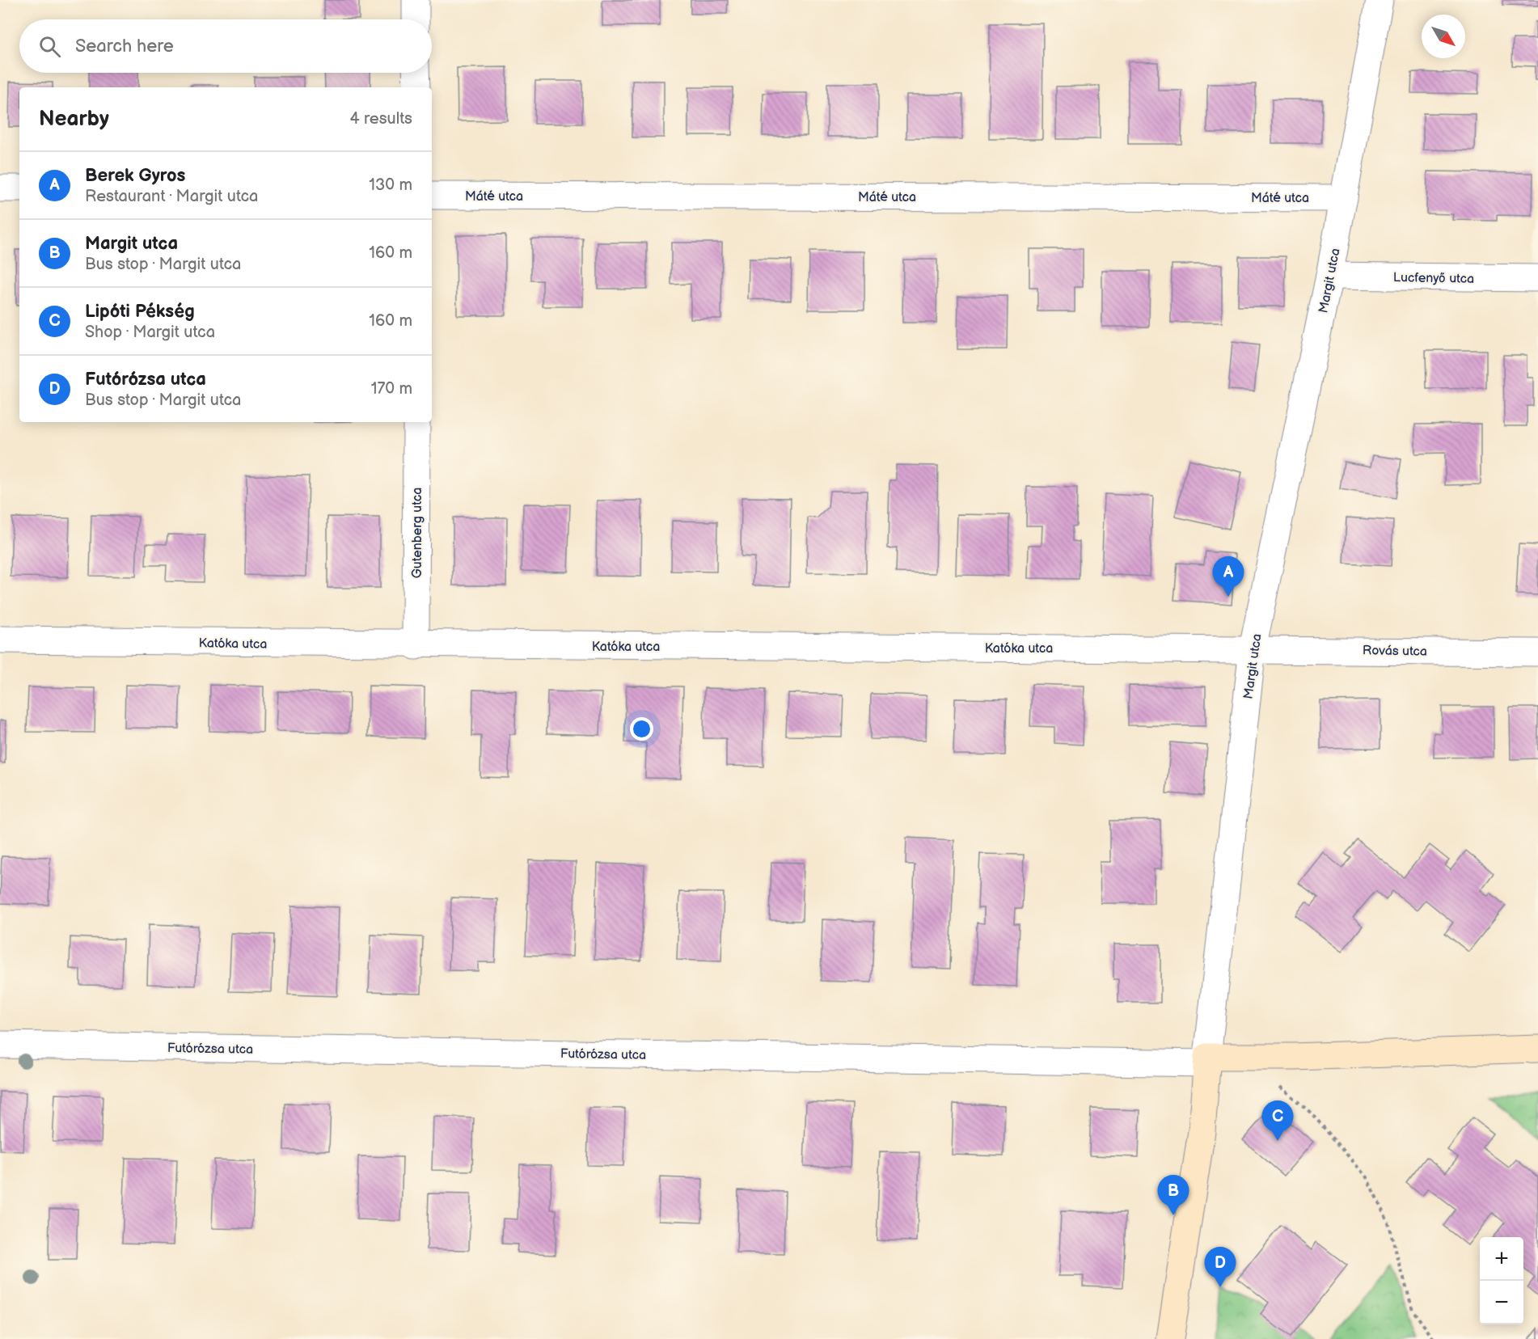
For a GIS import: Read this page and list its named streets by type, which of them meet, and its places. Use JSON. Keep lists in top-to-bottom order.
{
  "streets": {
    "street": [
      "Máté utca",
      "Lucfenyő utca",
      "Margit utca",
      "Gutenberg utca",
      "Katóka utca",
      "Rovás utca",
      "Futórózsa utca"
    ]
  },
  "crossings": [
    ["Máté utca", "Margit utca"],
    ["Lucfenyő utca", "Margit utca"],
    ["Margit utca", "Katóka utca"],
    ["Margit utca", "Rovás utca"],
    ["Margit utca", "Futórózsa utca"],
    ["Gutenberg utca", "Katóka utca"],
    ["Katóka utca", "Rovás utca"]
  ],
  "north": "bottom right",
  "page": {
    "search": "Search here",
    "heading": ["Nearby", "4 results"],
    "list": [
      {
        "mark": "A",
        "name": "Berek Gyros",
        "note": "Restaurant · Margit utca",
        "value": "130 m"
      },
      {
        "mark": "B",
        "name": "Margit utca",
        "note": "Bus stop · Margit utca",
        "value": "160 m"
      },
      {
        "mark": "C",
        "name": "Lipóti Pékség",
        "note": "Shop · Margit utca",
        "value": "160 m"
      },
      {
        "mark": "D",
        "name": "Futórózsa utca",
        "note": "Bus stop · Margit utca",
        "value": "170 m"
      }
    ],
    "pins": [
      "A",
      "C",
      "B",
      "D"
    ],
    "map_buttons": ["+", "−"]
  }
}
